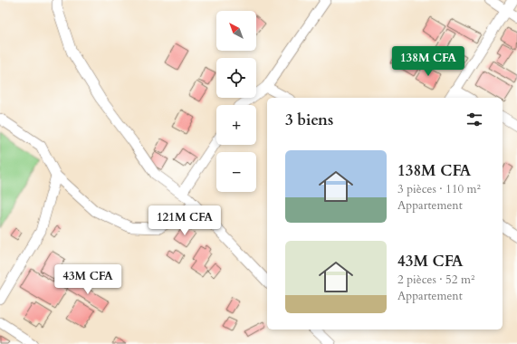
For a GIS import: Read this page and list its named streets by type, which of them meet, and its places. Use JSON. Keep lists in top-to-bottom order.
{
  "north": "top left",
  "page": {
    "map_buttons": ["+", "−"],
    "price": ["138M CFA", "121M CFA", "43M CFA"],
    "heading": "3 biens",
    "list": [
      {
        "name": "138M CFA",
        "note": "3 pièces · 110 m² · Appartement"
      },
      {
        "name": "43M CFA",
        "note": "2 pièces · 52 m² · Appartement"
      }
    ]
  }
}
